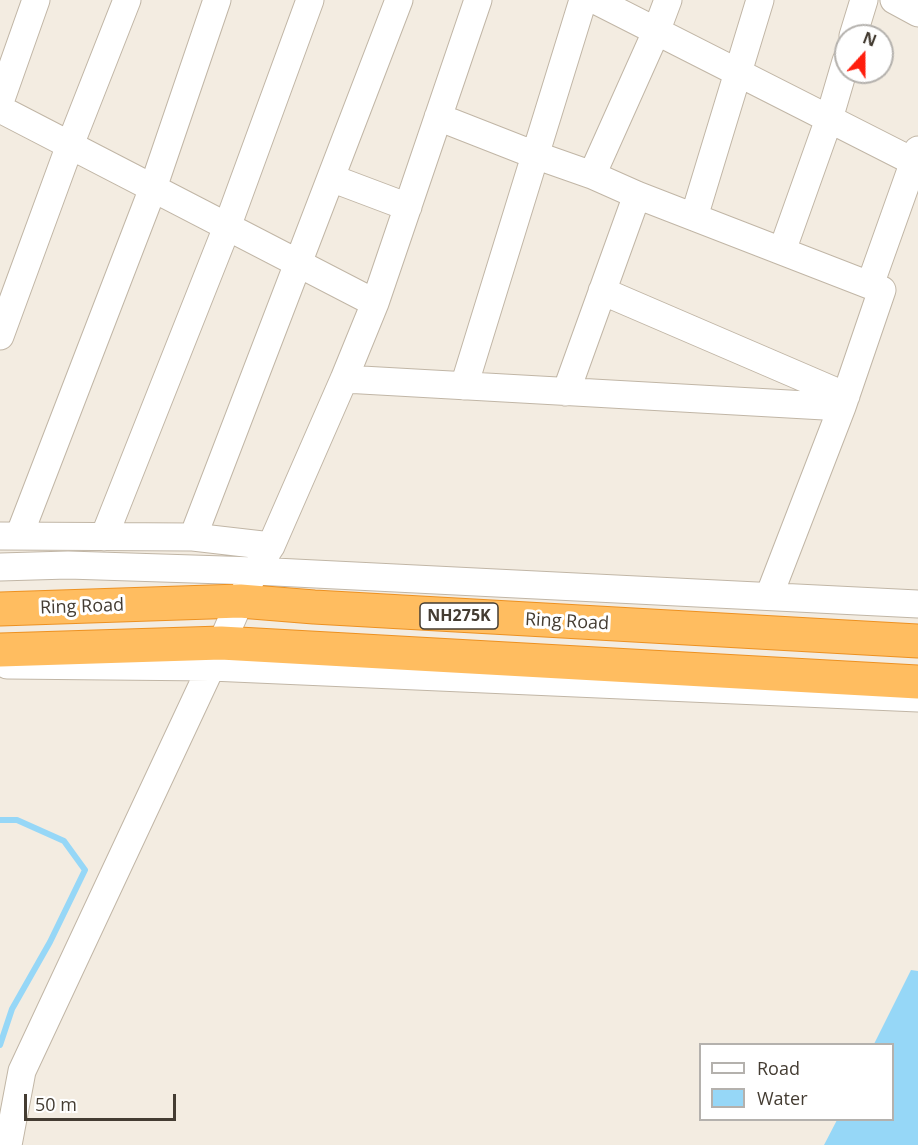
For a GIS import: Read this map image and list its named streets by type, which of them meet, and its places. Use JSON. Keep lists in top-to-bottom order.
{
  "streets": {
    "highway": ["Ring Road", "NH275K"]
  },
  "legend": ["Road", "Water"],
  "scale_bar": "50 m",
  "north": "top"
}
